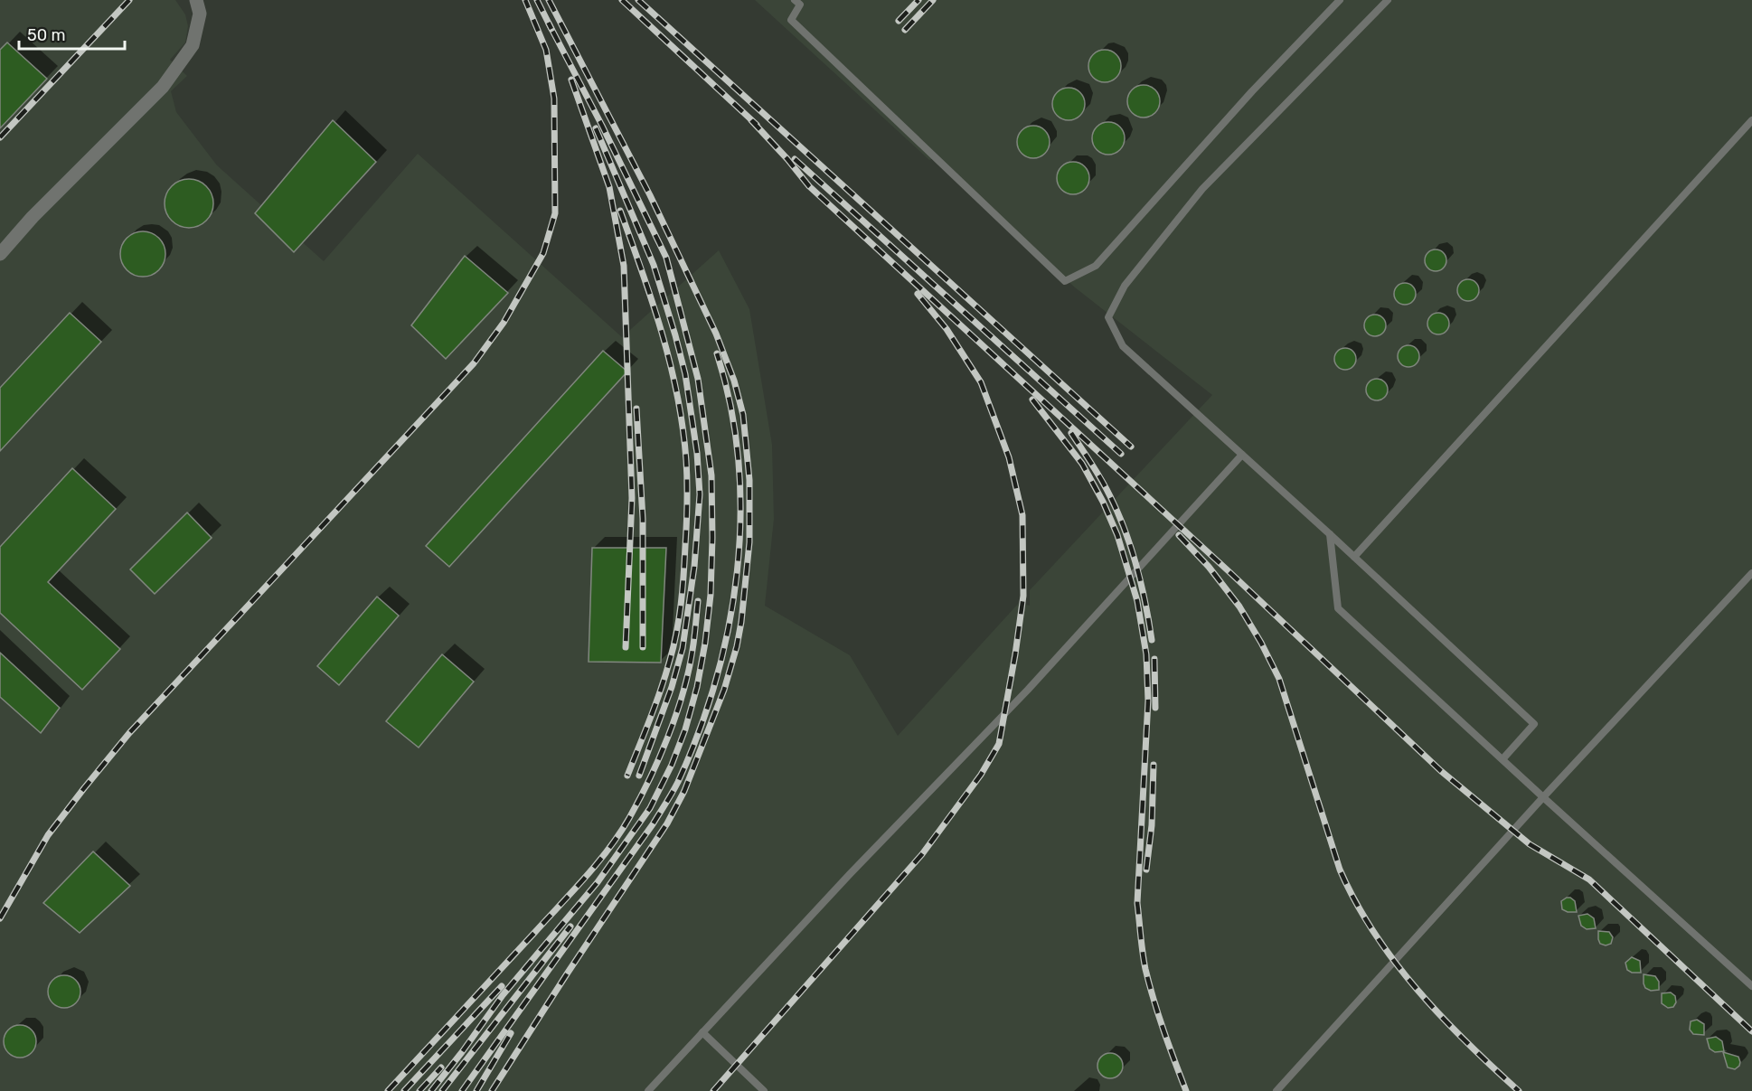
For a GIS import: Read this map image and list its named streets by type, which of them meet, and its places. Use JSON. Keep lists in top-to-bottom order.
{
  "scale_bar": "50 m"
}
